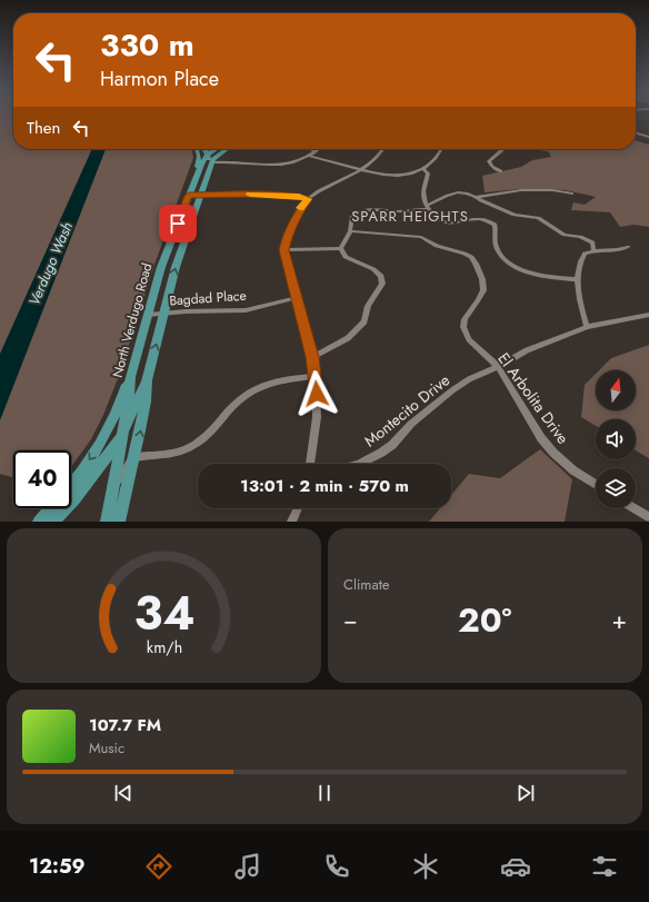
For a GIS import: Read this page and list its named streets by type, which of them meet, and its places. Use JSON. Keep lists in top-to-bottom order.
{
  "streets": {
    "main road": ["North Verdugo Road"],
    "street": ["Bagdad Place", "El Arbolita Drive", "Montecito Drive"]
  },
  "crossings": [
    ["Bagdad Place", "North Verdugo Road"],
    ["El Arbolita Drive", "Montecito Drive"]
  ],
  "districts": ["SPARR HEIGHTS"],
  "water": ["Verdugo Wash"],
  "north": "top",
  "page": {
    "turn": ["330 m", "Harmon Place"],
    "then": "Then",
    "limit": "40",
    "trip": "13:01 · 2 min · 570 m",
    "tile": "Climate",
    "heat": ["−", "20°", "+"],
    "song": ["107.7 FM", "Music"],
    "tabs": "12:59",
    "gauge": ["34", "km/h"]
  }
}
